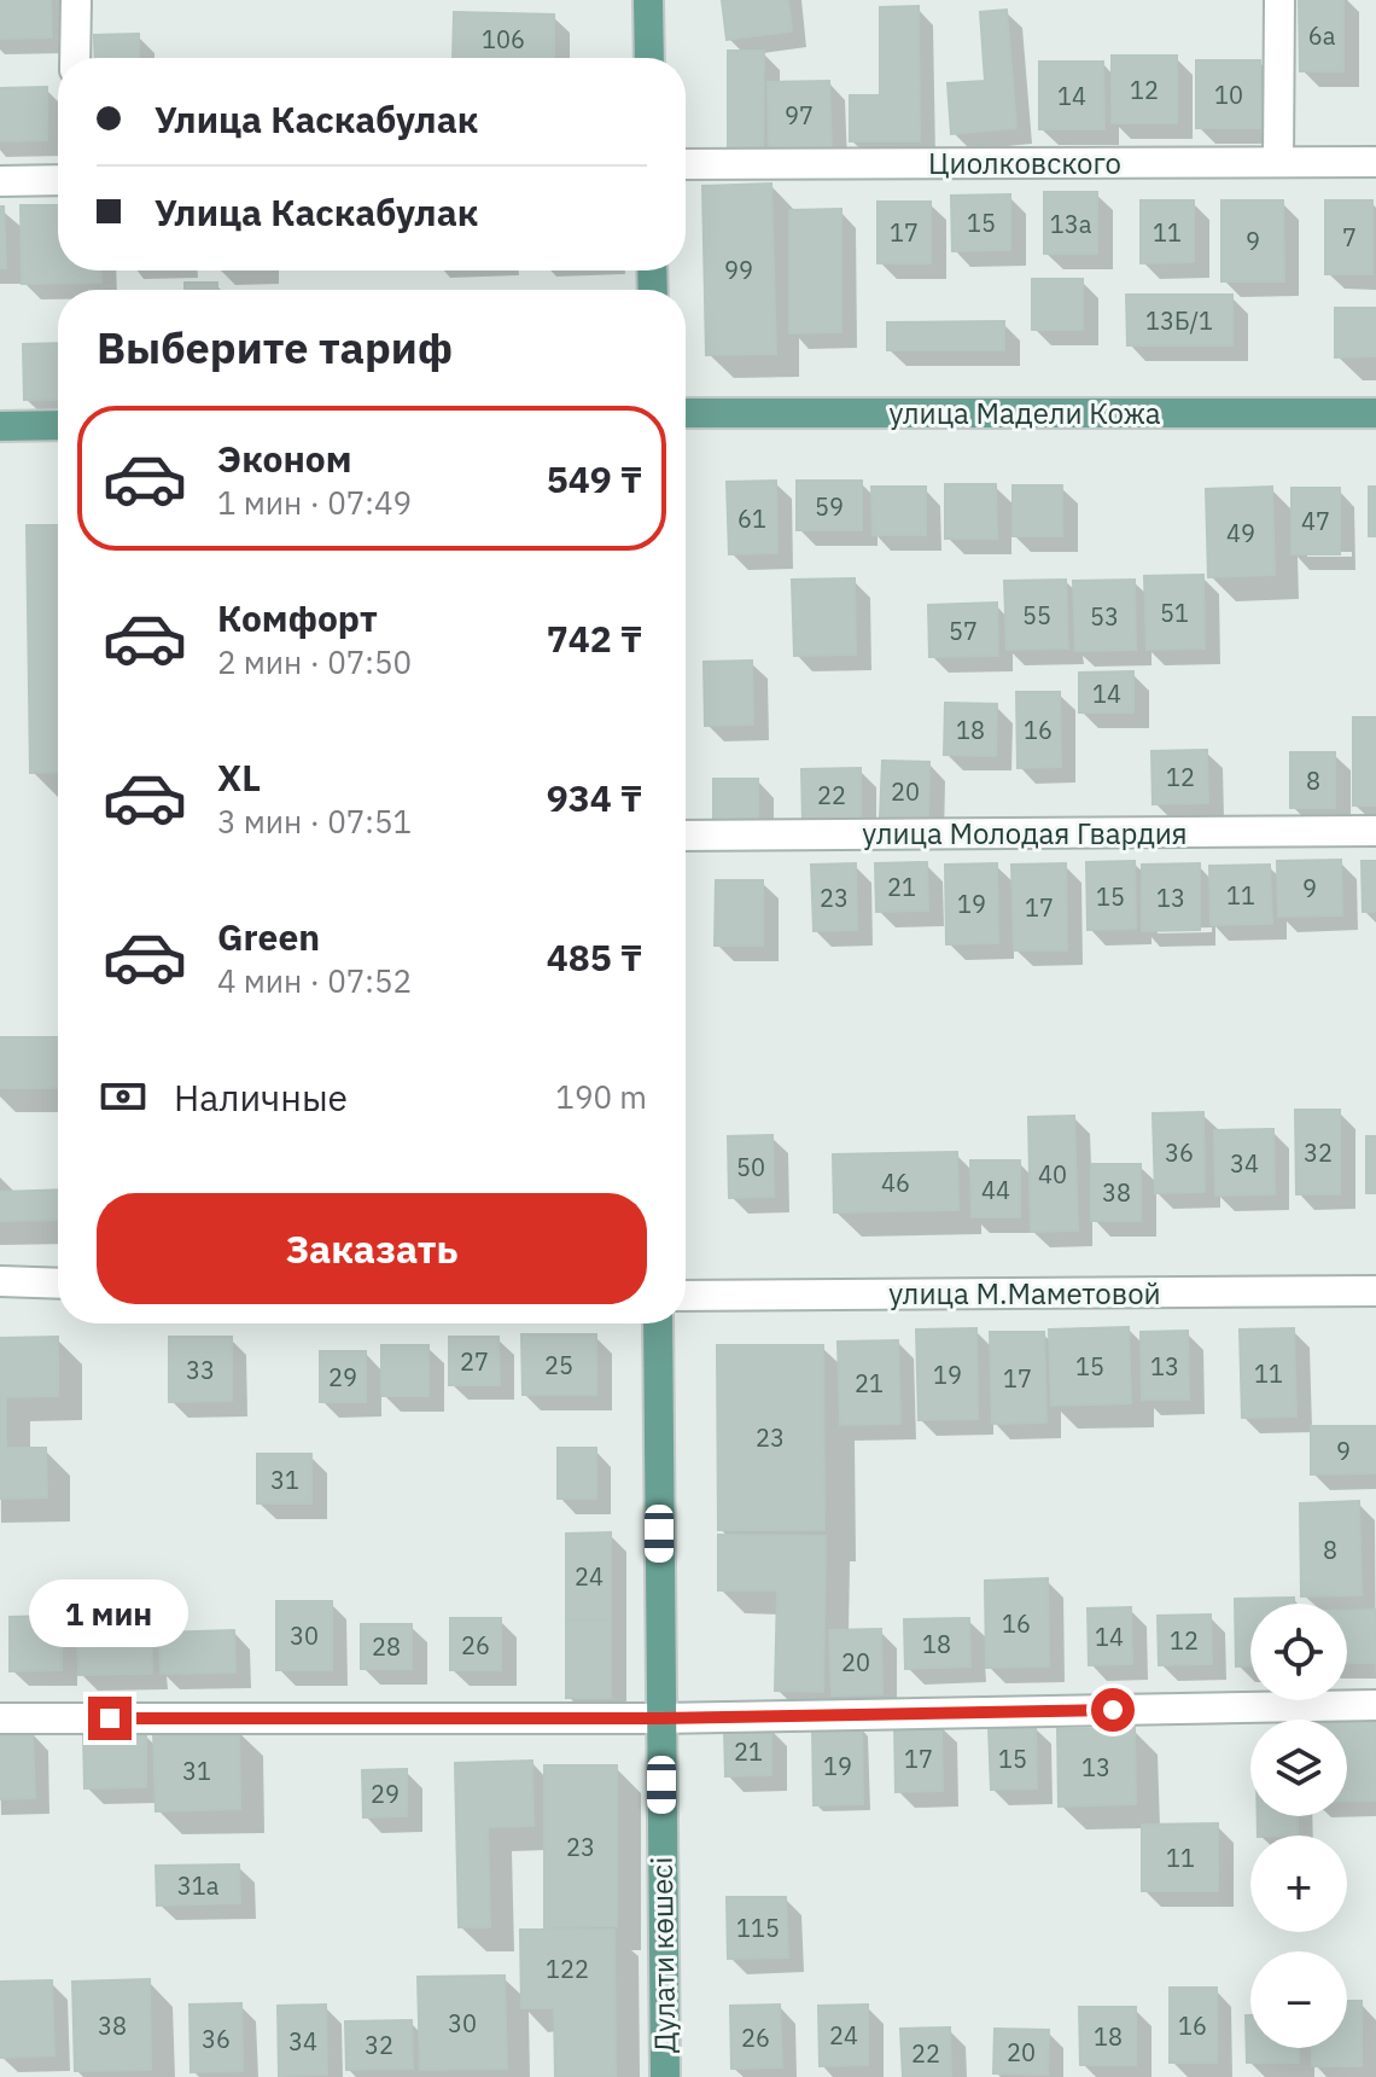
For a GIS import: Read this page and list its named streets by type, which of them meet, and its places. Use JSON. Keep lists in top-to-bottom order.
{
  "streets": {
    "main road": ["улица Мадели Кожа", "Дулати көшесі"],
    "street": ["Циолковского", "улица Молодая Гвардия", "улица М.Маметовой"]
  },
  "house_numbers": [
    "6а",
    "106",
    "12",
    "10",
    "14",
    "97",
    "15",
    "13а",
    "17",
    "11",
    "7",
    "9",
    "99",
    "13Б/1",
    "59",
    "61",
    "47",
    "49",
    "51",
    "55",
    "53",
    "57",
    "14",
    "18",
    "16",
    "12",
    "8",
    "20",
    "22",
    "21",
    "9",
    "11",
    "15",
    "23",
    "13",
    "19",
    "17",
    "36",
    "32",
    "34",
    "50",
    "40",
    "46",
    "44",
    "38",
    "27",
    "25",
    "15",
    "13",
    "33",
    "11",
    "19",
    "29",
    "17",
    "21",
    "23",
    "9",
    "31",
    "8",
    "24",
    "16",
    "30",
    "14",
    "12",
    "18",
    "26",
    "28",
    "20",
    "21",
    "17",
    "15",
    "19",
    "13",
    "31",
    "29",
    "23",
    "11",
    "31а",
    "115",
    "122",
    "30",
    "38",
    "16",
    "24",
    "18",
    "26",
    "36",
    "34",
    "32",
    "20",
    "22"
  ],
  "page": {
    "banner": ["Улица Каскабулак", "Улица Каскабулак"],
    "heading": "Выберите тариф",
    "list": [
      {
        "name": "Эконом",
        "note": "1 мин · 07:49",
        "value": "549 ₸"
      },
      {
        "name": "Комфорт",
        "note": "2 мин · 07:50",
        "value": "742 ₸"
      },
      {
        "name": "XL",
        "note": "3 мин · 07:51",
        "value": "934 ₸"
      },
      {
        "name": "Green",
        "note": "4 мин · 07:52",
        "value": "485 ₸"
      }
    ],
    "pay": ["Наличные", "190 m"],
    "buttons": "Заказать",
    "bubble": "1 мин",
    "map_buttons": ["+", "−"]
  }
}
